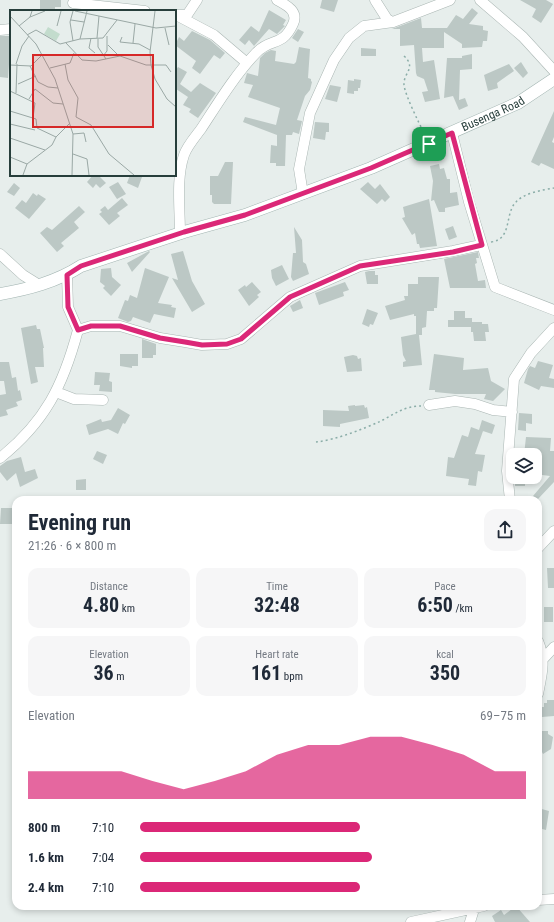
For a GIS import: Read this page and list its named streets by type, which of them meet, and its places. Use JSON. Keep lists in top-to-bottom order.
{
  "streets": {
    "street": ["Busenga Road"]
  },
  "page": {
    "heading": ["Evening run", "21:26 · 6 × 800 m"],
    "stats": [
      ["Distance", "4.80 km"],
      ["Time", "32:48"],
      ["Pace", "6:50 /km"],
      ["Elevation", "36 m"],
      ["Heart rate", "161 bpm"],
      ["kcal", "350"]
    ],
    "chart": ["Elevation", "69–75 m"],
    "list": [
      {
        "name": "800 m",
        "note": "7:10"
      },
      {
        "name": "1.6 km",
        "note": "7:04"
      },
      {
        "name": "2.4 km",
        "note": "7:10"
      }
    ]
  }
}
